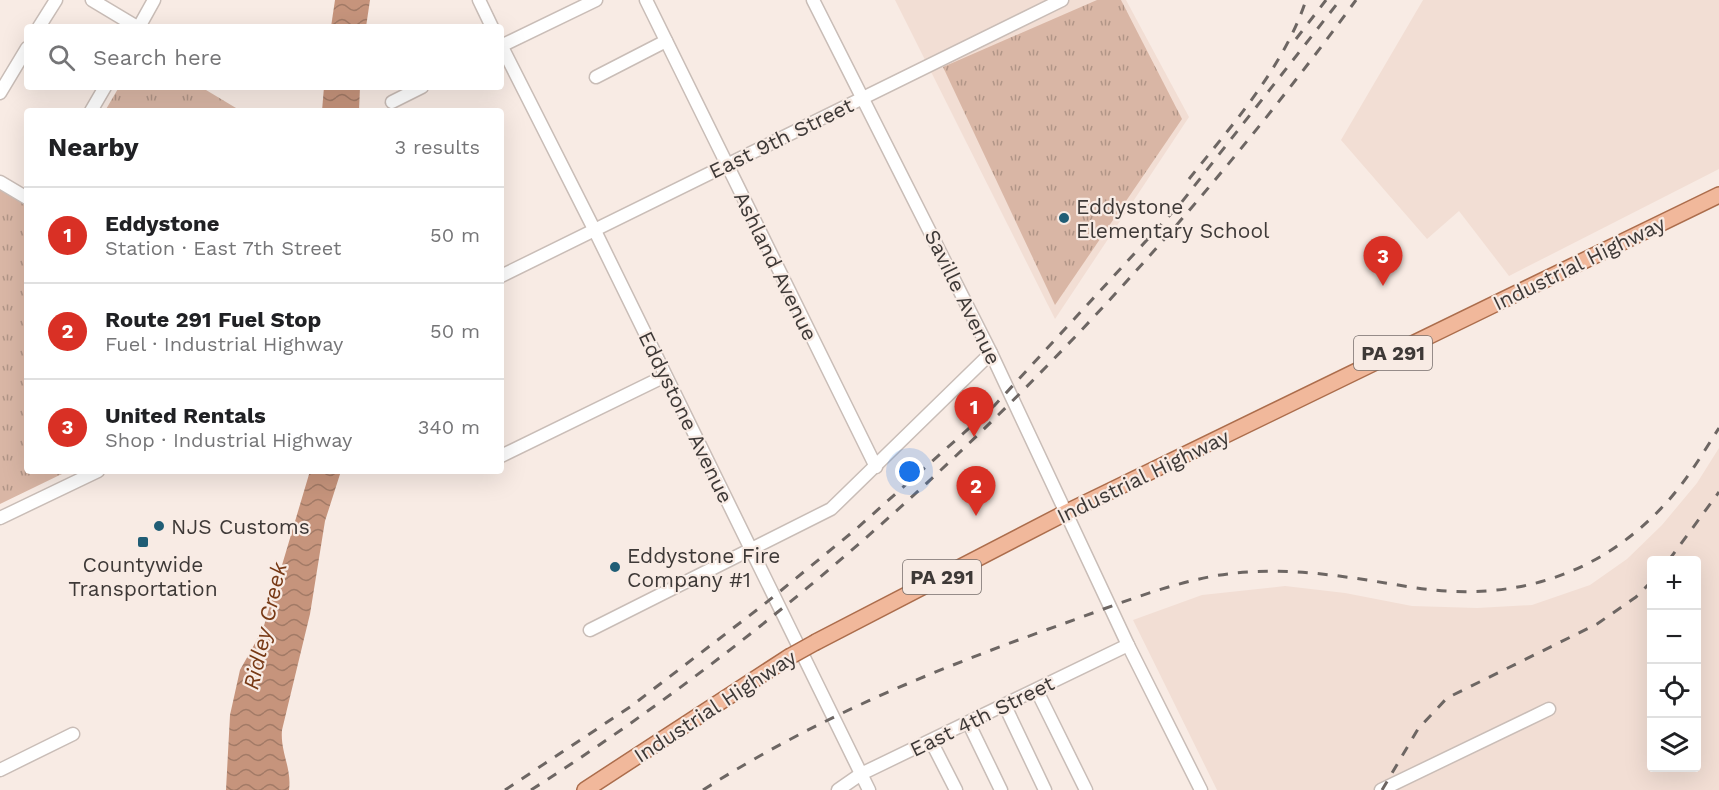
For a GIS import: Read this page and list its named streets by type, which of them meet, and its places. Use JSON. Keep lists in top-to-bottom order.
{
  "streets": {
    "main road": ["Industrial Highway", "PA 291"],
    "street": [
      "East 9th Street",
      "Ashland Avenue",
      "Saville Avenue",
      "Eddystone Avenue",
      "East 4th Street"
    ]
  },
  "crossings": [
    ["East 9th Street", "Ashland Avenue"],
    ["East 9th Street", "Saville Avenue"],
    ["East 9th Street", "Eddystone Avenue"],
    ["Industrial Highway", "Saville Avenue"],
    ["Saville Avenue", "East 4th Street"],
    ["Eddystone Avenue", "East 4th Street"]
  ],
  "water": ["Ridley Creek"],
  "places": {
    "other": ["Eddystone Elementary School", "NJS Customs", "Eddystone Fire Company #1"],
    "transit": ["Countywide Transportation"]
  },
  "page": {
    "search": "Search here",
    "heading": ["Nearby", "3 results"],
    "list": [
      {
        "mark": "1",
        "name": "Eddystone",
        "note": "Station · East 7th Street",
        "value": "50 m"
      },
      {
        "mark": "2",
        "name": "Route 291 Fuel Stop",
        "note": "Fuel · Industrial Highway",
        "value": "50 m"
      },
      {
        "mark": "3",
        "name": "United Rentals",
        "note": "Shop · Industrial Highway",
        "value": "340 m"
      }
    ],
    "pins": ["3", "1", "2"],
    "map_buttons": ["+", "−"]
  }
}
